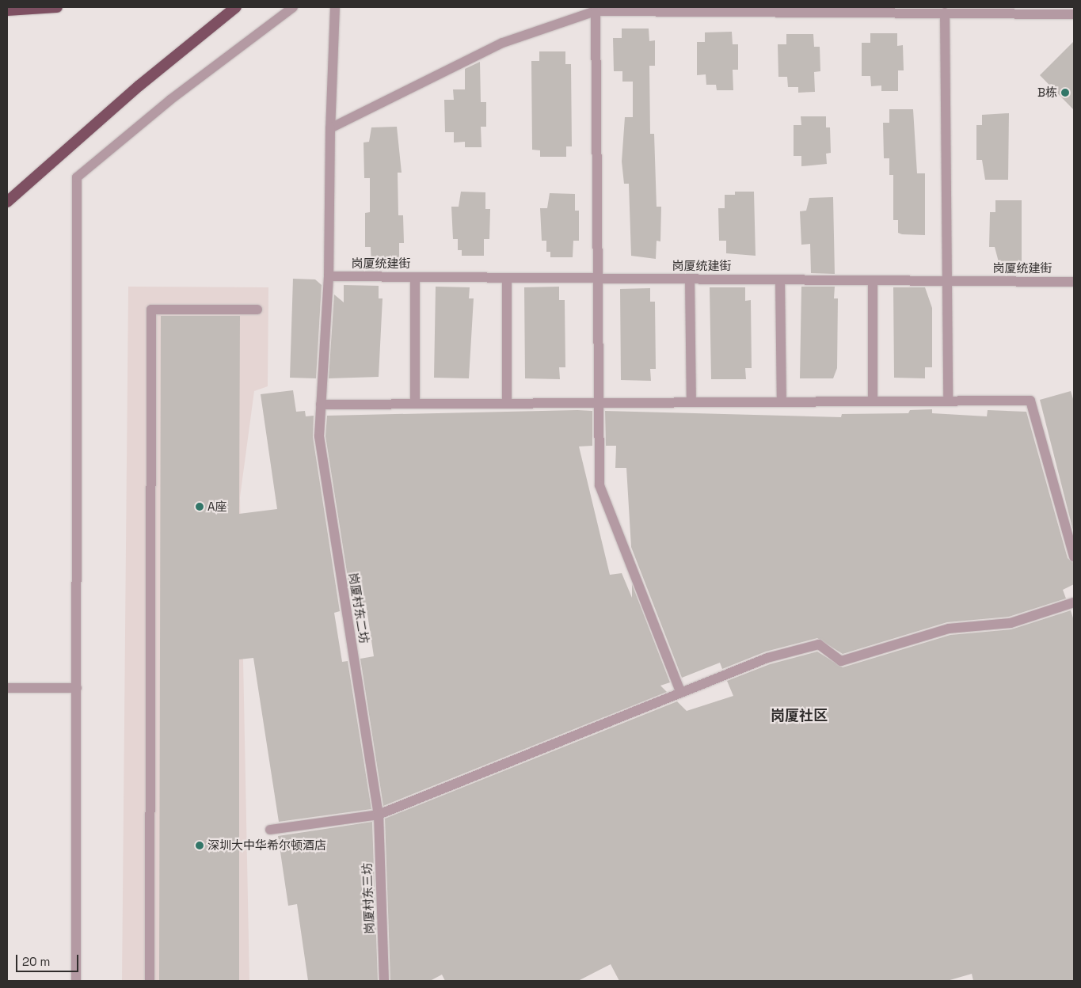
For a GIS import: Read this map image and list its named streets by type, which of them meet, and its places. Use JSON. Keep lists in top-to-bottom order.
{
  "streets": {
    "street": ["岗厦统建街", "岗厦村东二坊", "岗厦村东三坊"]
  },
  "crossings": [
    ["岗厦统建街", "岗厦村东二坊"],
    ["岗厦村东二坊", "岗厦村东三坊"]
  ],
  "districts": ["岗厦社区"],
  "places": ["B栋", "A座", "深圳大中华希尔顿酒店"],
  "scale_bar": "20 m"
}
